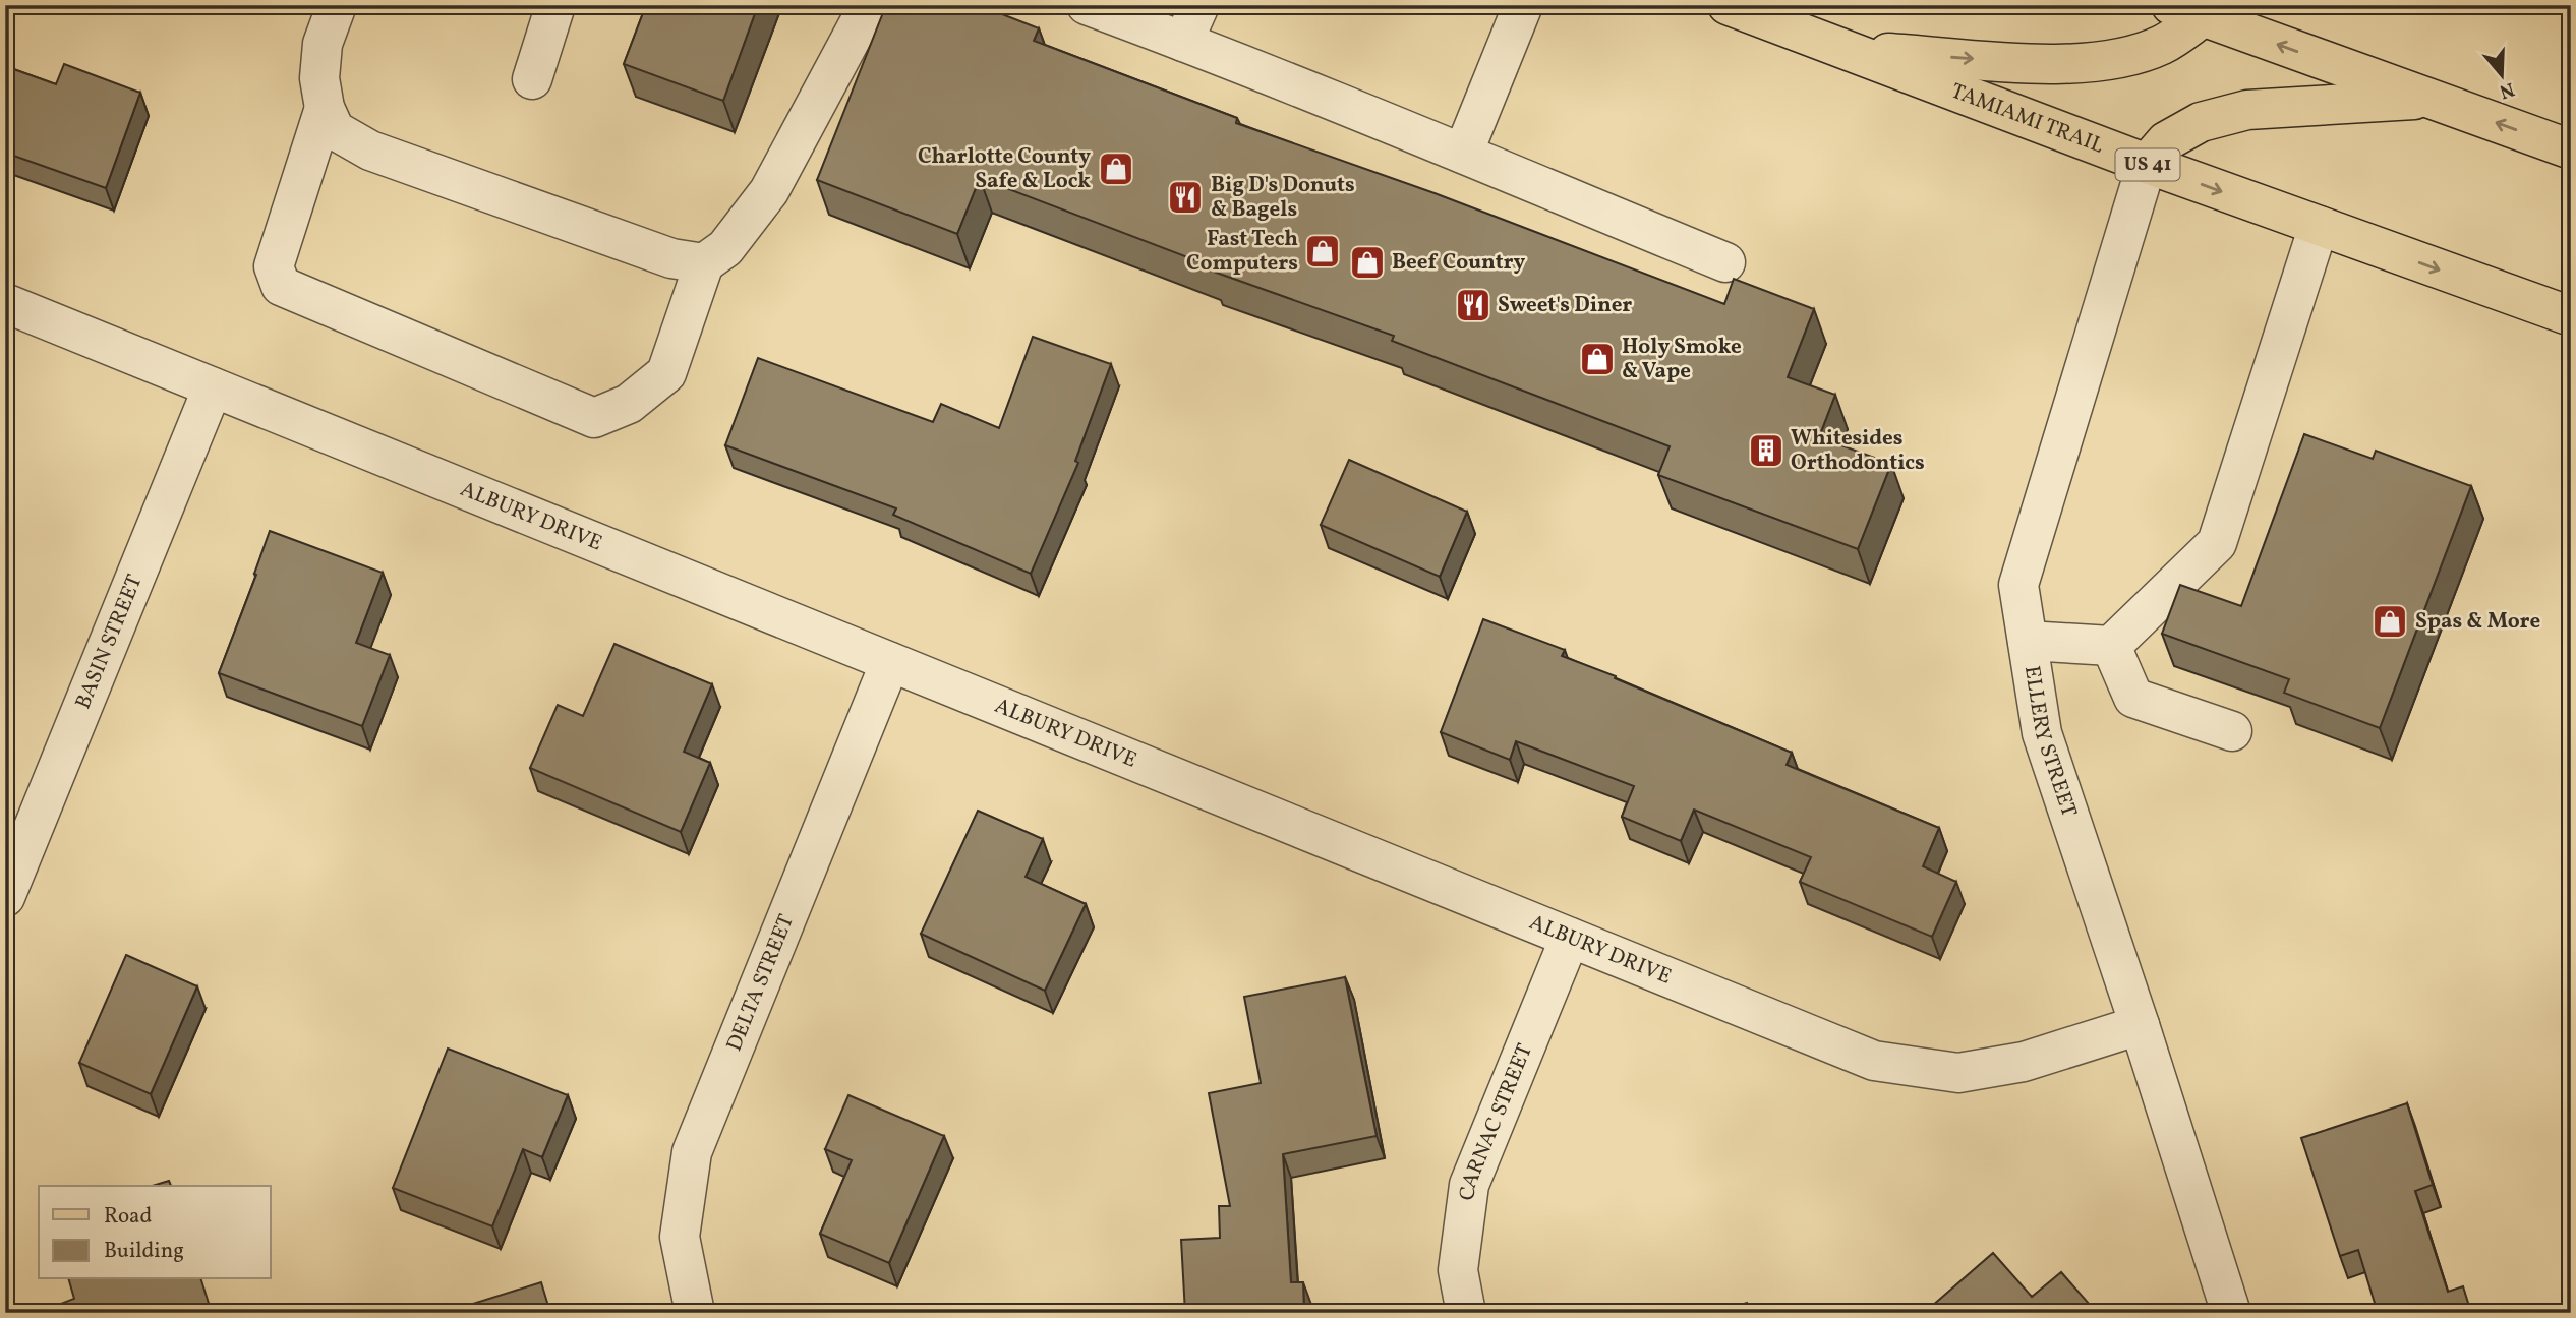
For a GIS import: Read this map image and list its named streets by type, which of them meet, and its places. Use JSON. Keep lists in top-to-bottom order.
{
  "streets": {
    "main road": ["TAMIAMI TRAIL", "US 41"],
    "street": [
      "ALBURY DRIVE",
      "BASIN STREET",
      "ELLERY STREET",
      "DELTA STREET",
      "CARNAC STREET"
    ]
  },
  "crossings": [
    ["TAMIAMI TRAIL", "ELLERY STREET"],
    ["ALBURY DRIVE", "BASIN STREET"],
    ["ALBURY DRIVE", "ELLERY STREET"],
    ["ALBURY DRIVE", "DELTA STREET"],
    ["ALBURY DRIVE", "CARNAC STREET"]
  ],
  "places": {
    "shop": [
      "Charlotte County Safe & Lock",
      "Fast Tech Computers",
      "Beef Country",
      "Holy Smoke & Vape",
      "Spas & More"
    ],
    "restaurant": ["Big D's Donuts & Bagels", "Sweet's Diner"],
    "building": ["Whitesides Orthodontics"]
  },
  "legend": ["Road", "Building"],
  "north": "bottom"
}
